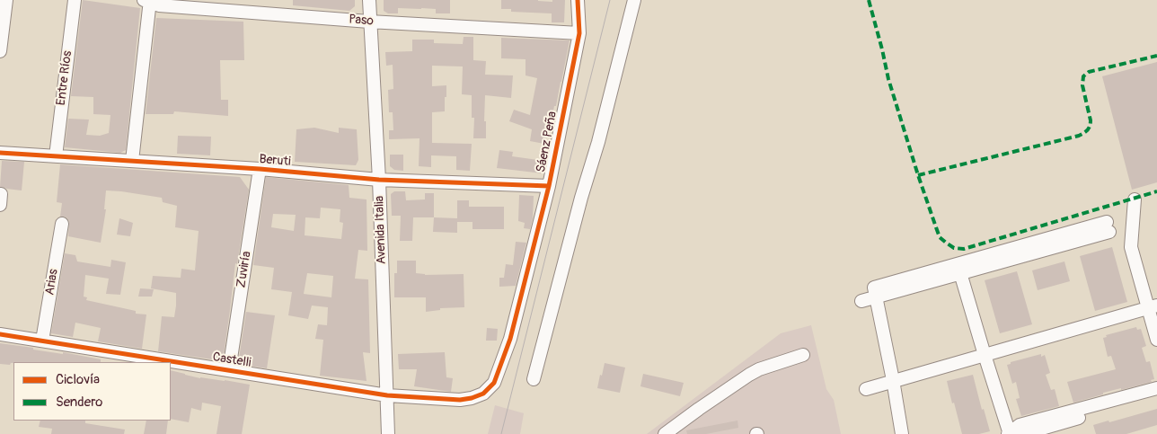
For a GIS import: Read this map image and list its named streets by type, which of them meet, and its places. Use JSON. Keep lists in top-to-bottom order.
{
  "streets": {
    "street": [
      "Paso",
      "Entre Ríos",
      "Sáenz Peña",
      "Beruti",
      "Avenida Italia",
      "Zuviría",
      "Arias",
      "Castelli"
    ]
  },
  "crossings": [
    ["Paso", "Sáenz Peña"],
    ["Paso", "Avenida Italia"],
    ["Entre Ríos", "Beruti"],
    ["Sáenz Peña", "Beruti"],
    ["Sáenz Peña", "Castelli"],
    ["Beruti", "Avenida Italia"],
    ["Beruti", "Zuviría"],
    ["Avenida Italia", "Castelli"],
    ["Zuviría", "Castelli"],
    ["Arias", "Castelli"]
  ],
  "legend": ["Ciclovía", "Sendero"]
}
